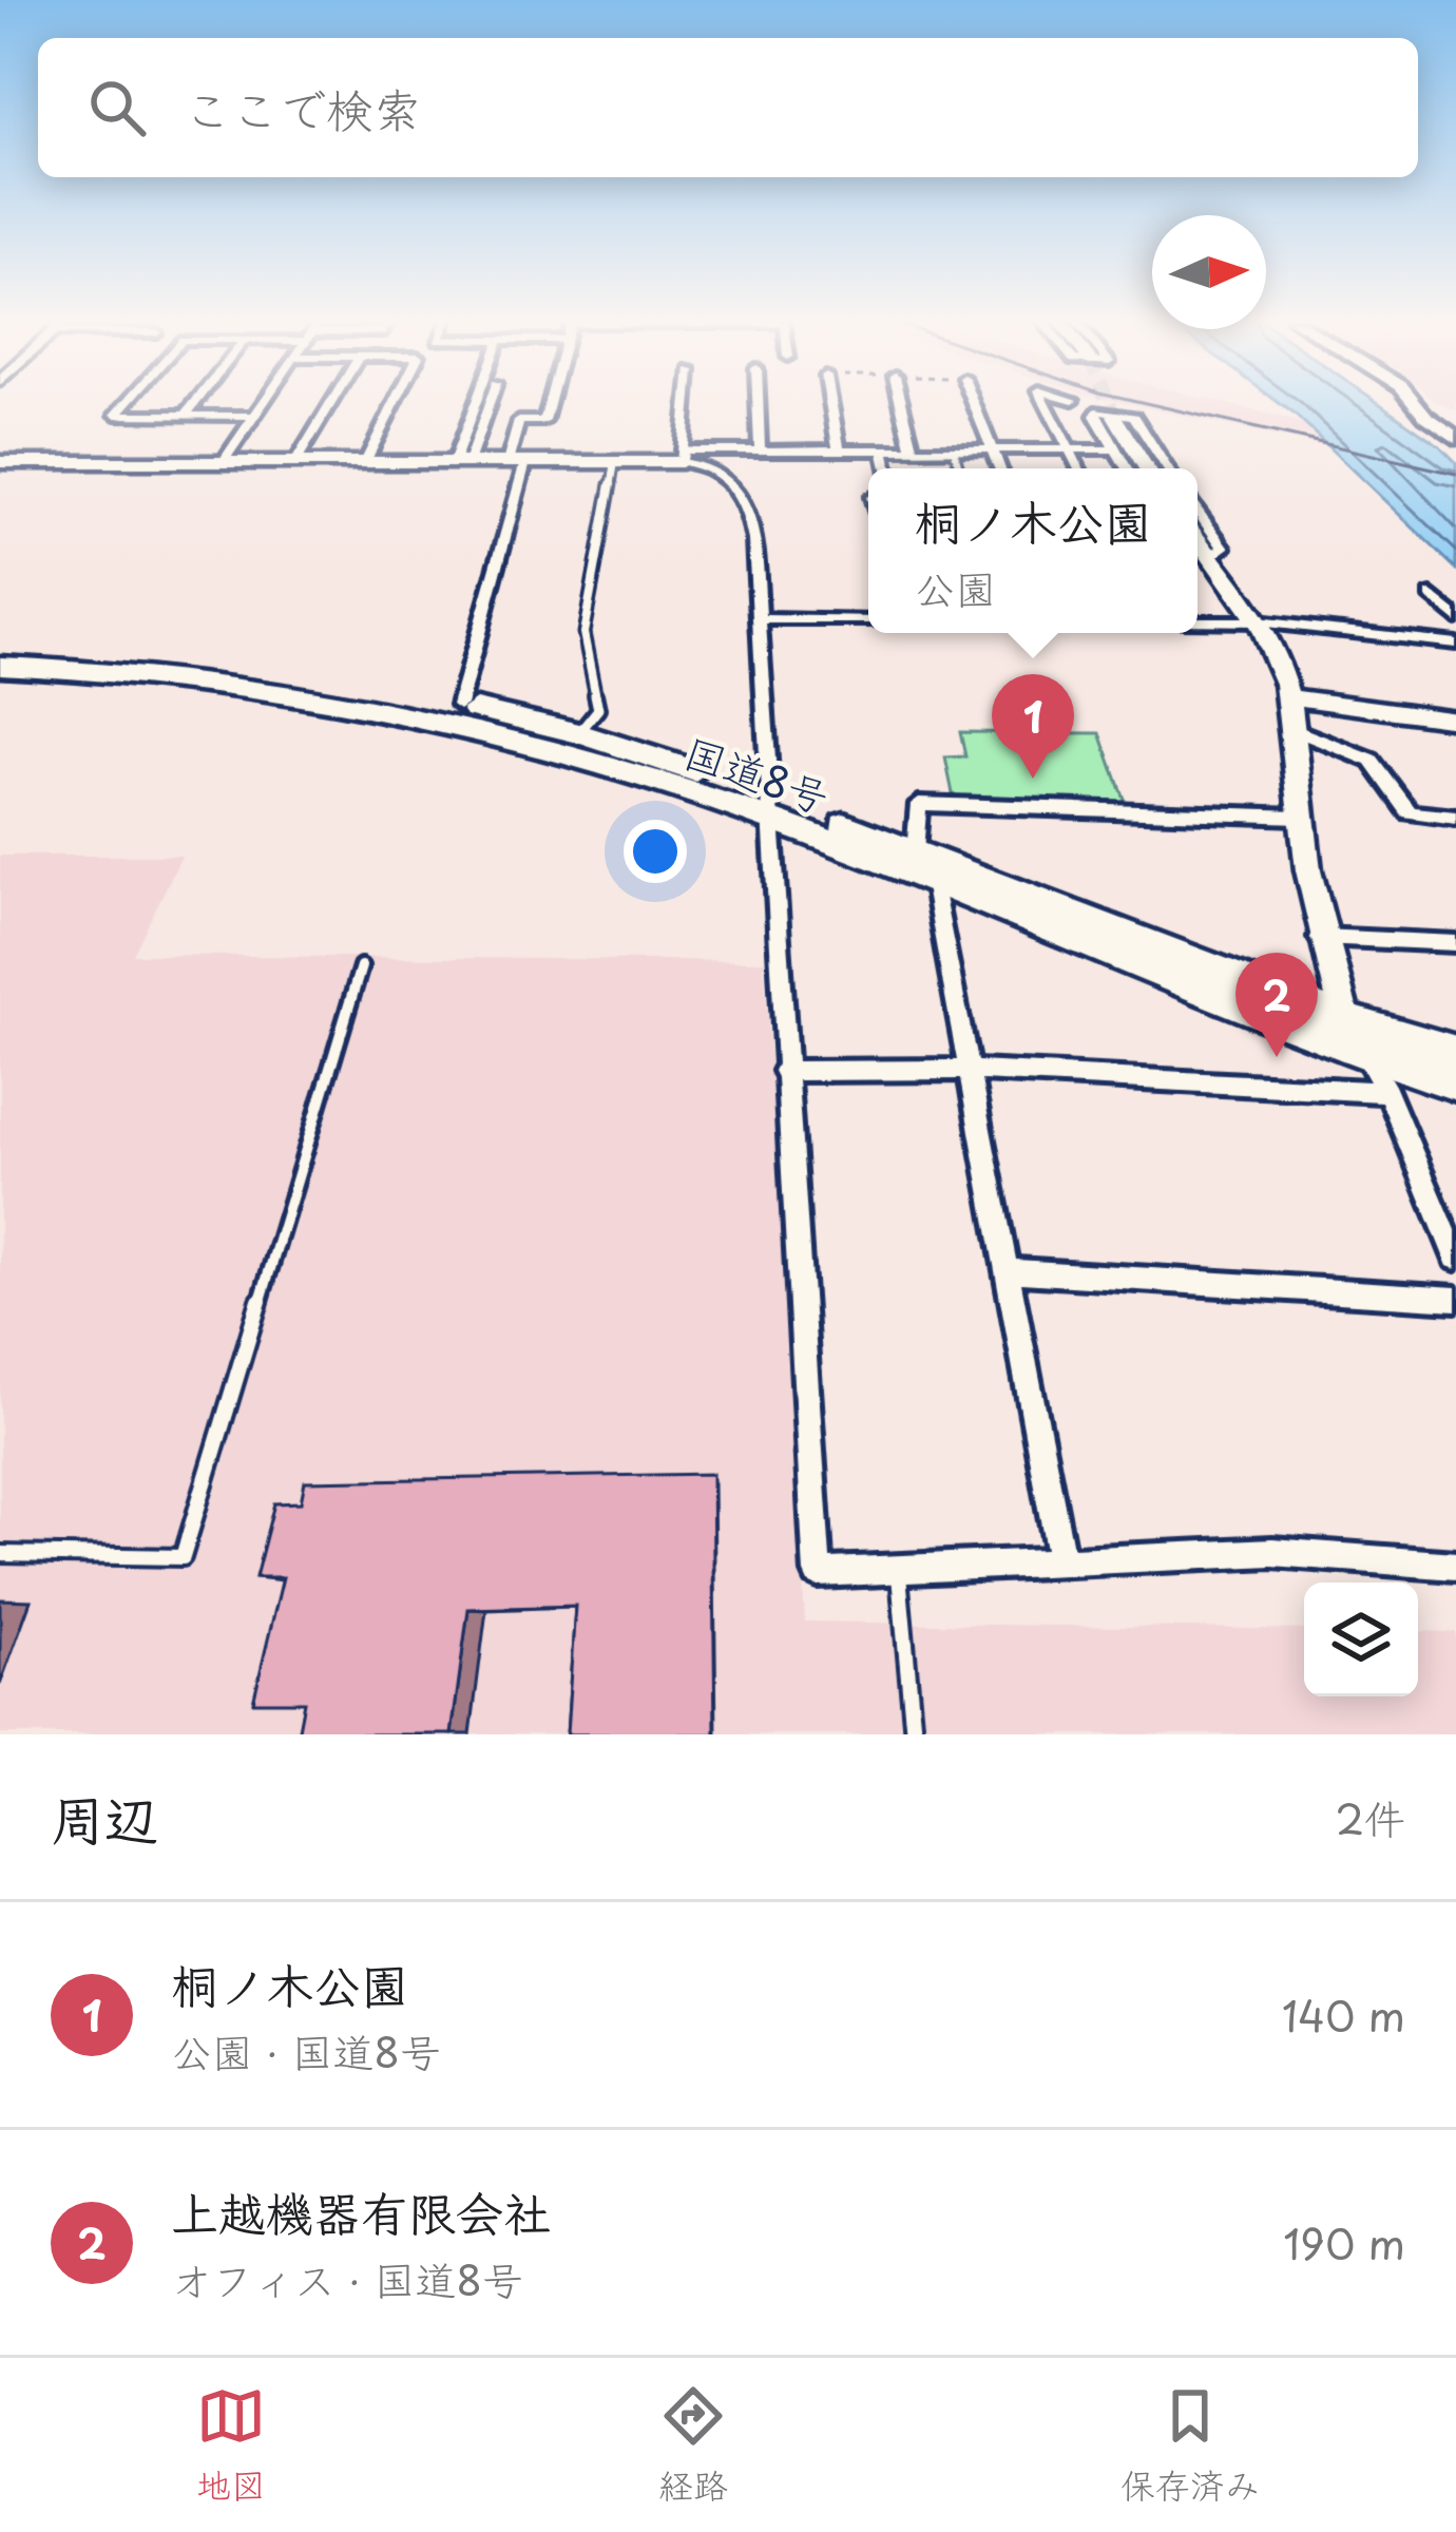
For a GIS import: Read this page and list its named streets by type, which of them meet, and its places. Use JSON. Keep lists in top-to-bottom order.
{
  "streets": {
    "highway": ["国道8号"]
  },
  "north": "right",
  "page": {
    "search": "ここで検索",
    "popup": ["桐ノ木公園", "公園"],
    "pins": ["1", "2"],
    "heading": ["周辺", "2件"],
    "list": [
      {
        "mark": "1",
        "name": "桐ノ木公園",
        "note": "公園 · 国道8号",
        "value": "140 m"
      },
      {
        "mark": "2",
        "name": "上越機器有限会社",
        "note": "オフィス · 国道8号",
        "value": "190 m"
      }
    ],
    "nav": ["地図", "経路", "保存済み"]
  }
}
